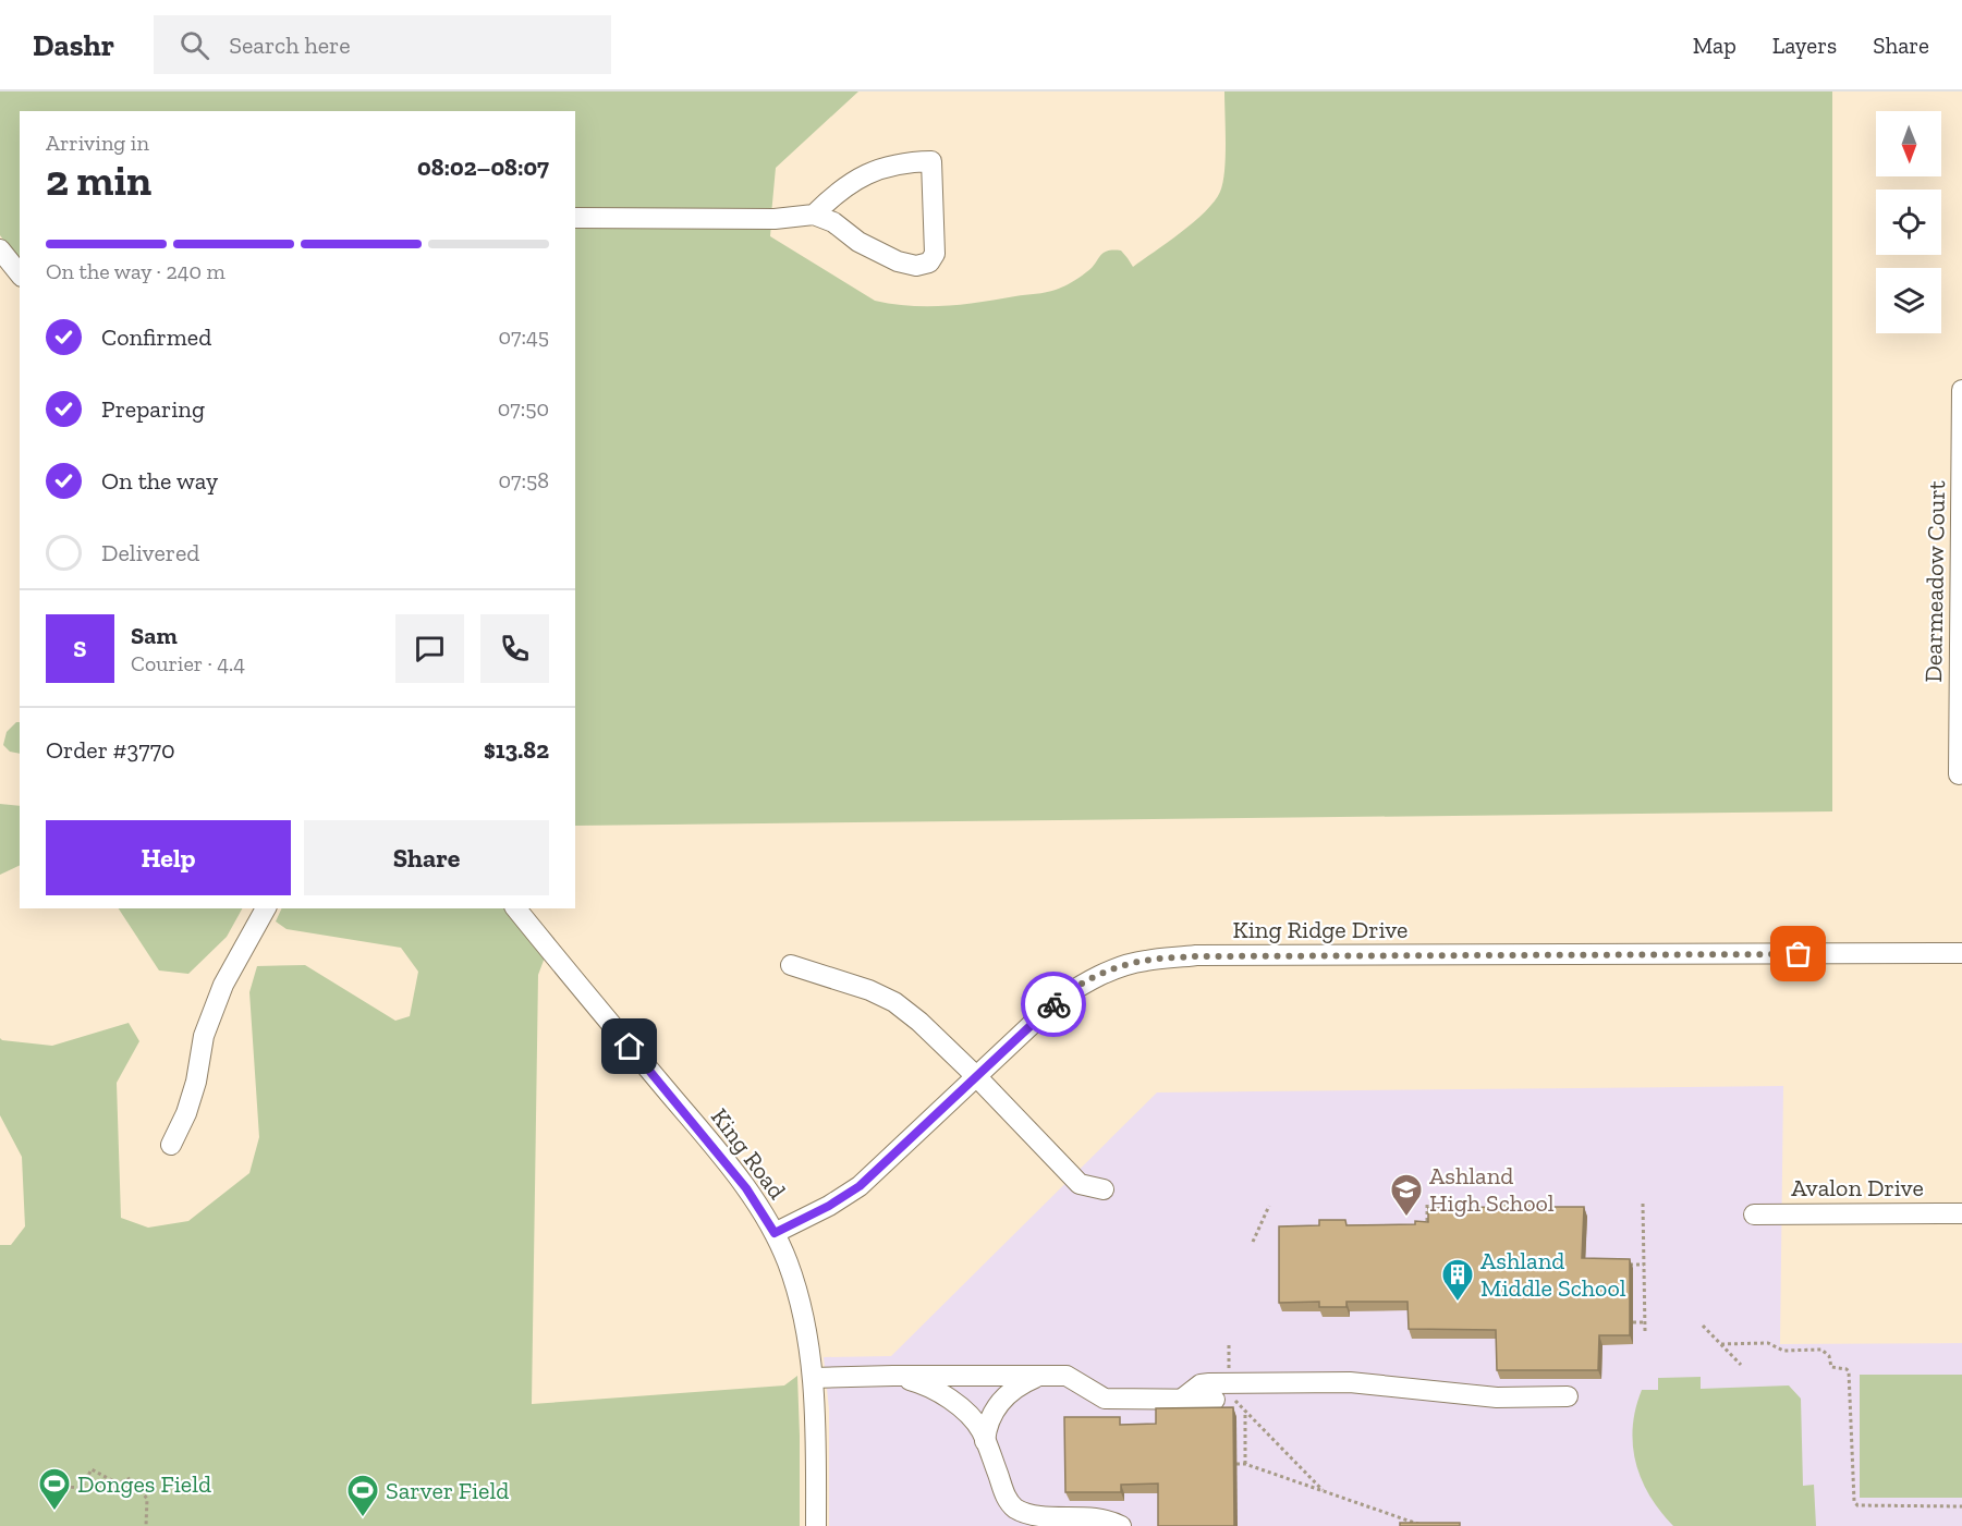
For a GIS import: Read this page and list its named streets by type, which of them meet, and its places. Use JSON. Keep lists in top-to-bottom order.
{
  "streets": {
    "street": [
      "Dearmeadow Court",
      "King Ridge Drive",
      "King Road",
      "Avalon Drive"
    ]
  },
  "crossings": [
    ["King Ridge Drive", "King Road"]
  ],
  "places": {
    "school or university": ["Ashland High School"],
    "building": ["Ashland Middle School"],
    "sports": ["Donges Field", "Sarver Field"]
  },
  "north": "bottom",
  "page": {
    "header": "Dashr",
    "search": "Search here",
    "nav": ["Map", "Layers", "Share"],
    "heading": ["2 min", "Arriving in", "08:02–08:07"],
    "panel": [
      "Sam",
      "Courier · 4.4",
      "Order #3770",
      "$13.82"
    ],
    "bar": "On the way · 240 m",
    "list": [
      ["Confirmed", "07:45"],
      ["Preparing", "07:50"],
      ["On the way", "07:58"],
      "Delivered"
    ],
    "round": "S",
    "buttons": ["Help", "Share"]
  }
}
